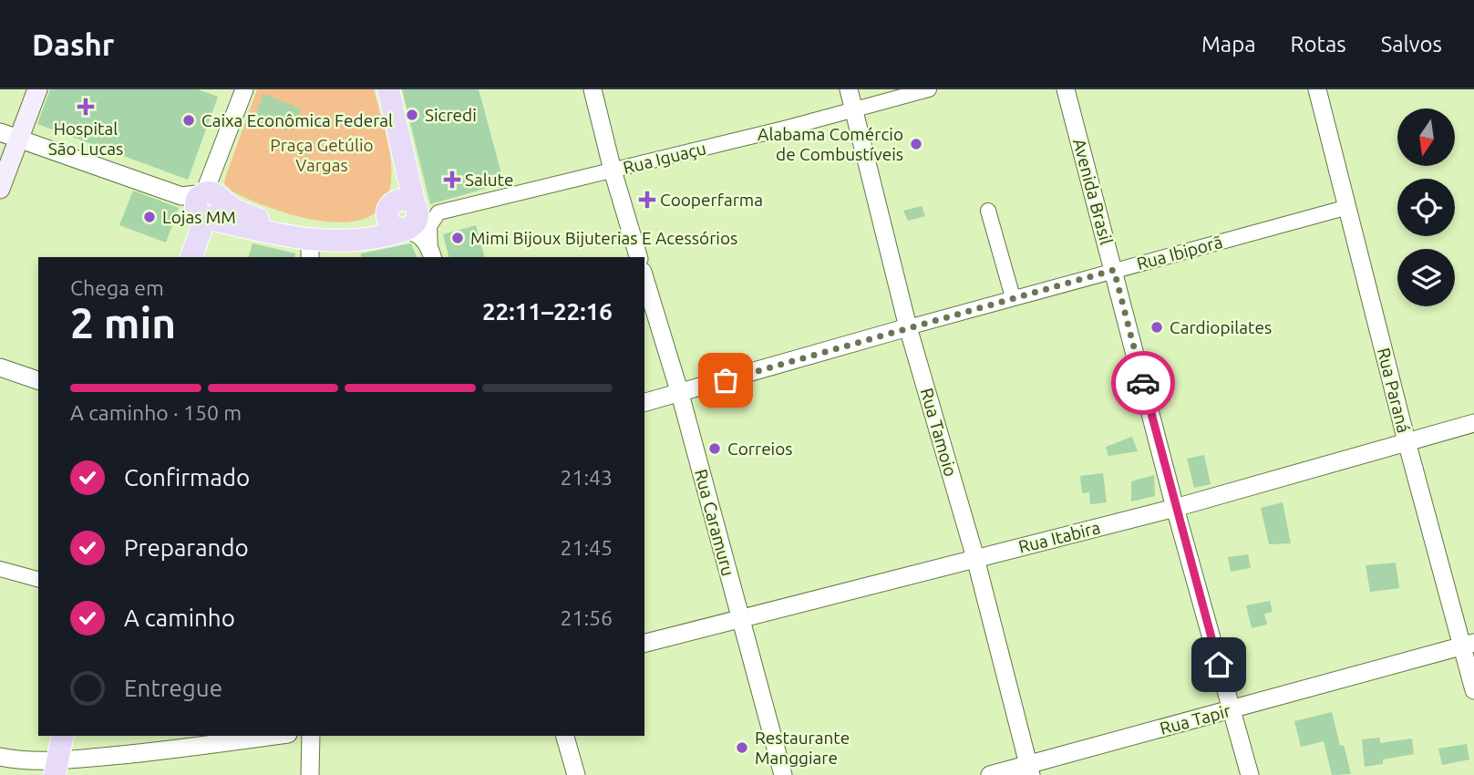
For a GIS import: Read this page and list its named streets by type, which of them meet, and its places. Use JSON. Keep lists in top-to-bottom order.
{
  "streets": {
    "street": [
      "Rua Iguaçu",
      "Avenida Brasil",
      "Rua Ibiporã",
      "Rua Paraná",
      "Rua Tamoio",
      "Rua Caramuru",
      "Rua Itabira",
      "Rua Tapir"
    ]
  },
  "crossings": [
    ["Rua Iguaçu", "Rua Tamoio"],
    ["Avenida Brasil", "Rua Ibiporã"],
    ["Avenida Brasil", "Rua Itabira"],
    ["Avenida Brasil", "Rua Tapir"],
    ["Rua Ibiporã", "Rua Paraná"],
    ["Rua Ibiporã", "Rua Tamoio"],
    ["Rua Ibiporã", "Rua Caramuru"],
    ["Rua Paraná", "Rua Itabira"],
    ["Rua Paraná", "Rua Tapir"],
    ["Rua Tamoio", "Rua Itabira"],
    ["Rua Tamoio", "Rua Tapir"],
    ["Rua Caramuru", "Rua Itabira"]
  ],
  "parks": ["Praça Getúlio Vargas"],
  "places": {
    "health": ["Hospital São Lucas", "Salute", "Cooperfarma"],
    "other": [
      "Sicredi",
      "Caixa Econômica Federal",
      "Alabama Comércio de Combustíveis",
      "Lojas MM",
      "Mimi Bijoux Bijuterias E Acessórios",
      "Cardiopilates",
      "Correios",
      "Restaurante Manggiare"
    ]
  },
  "north": "bottom",
  "page": {
    "header": "Dashr",
    "nav": ["Mapa", "Rotas", "Salvos"],
    "heading": ["2 min", "Chega em", "22:11–22:16"],
    "bar": "A caminho · 150 m",
    "list": [
      ["Confirmado", "21:43"],
      ["Preparando", "21:45"],
      ["A caminho", "21:56"],
      "Entregue"
    ]
  }
}
